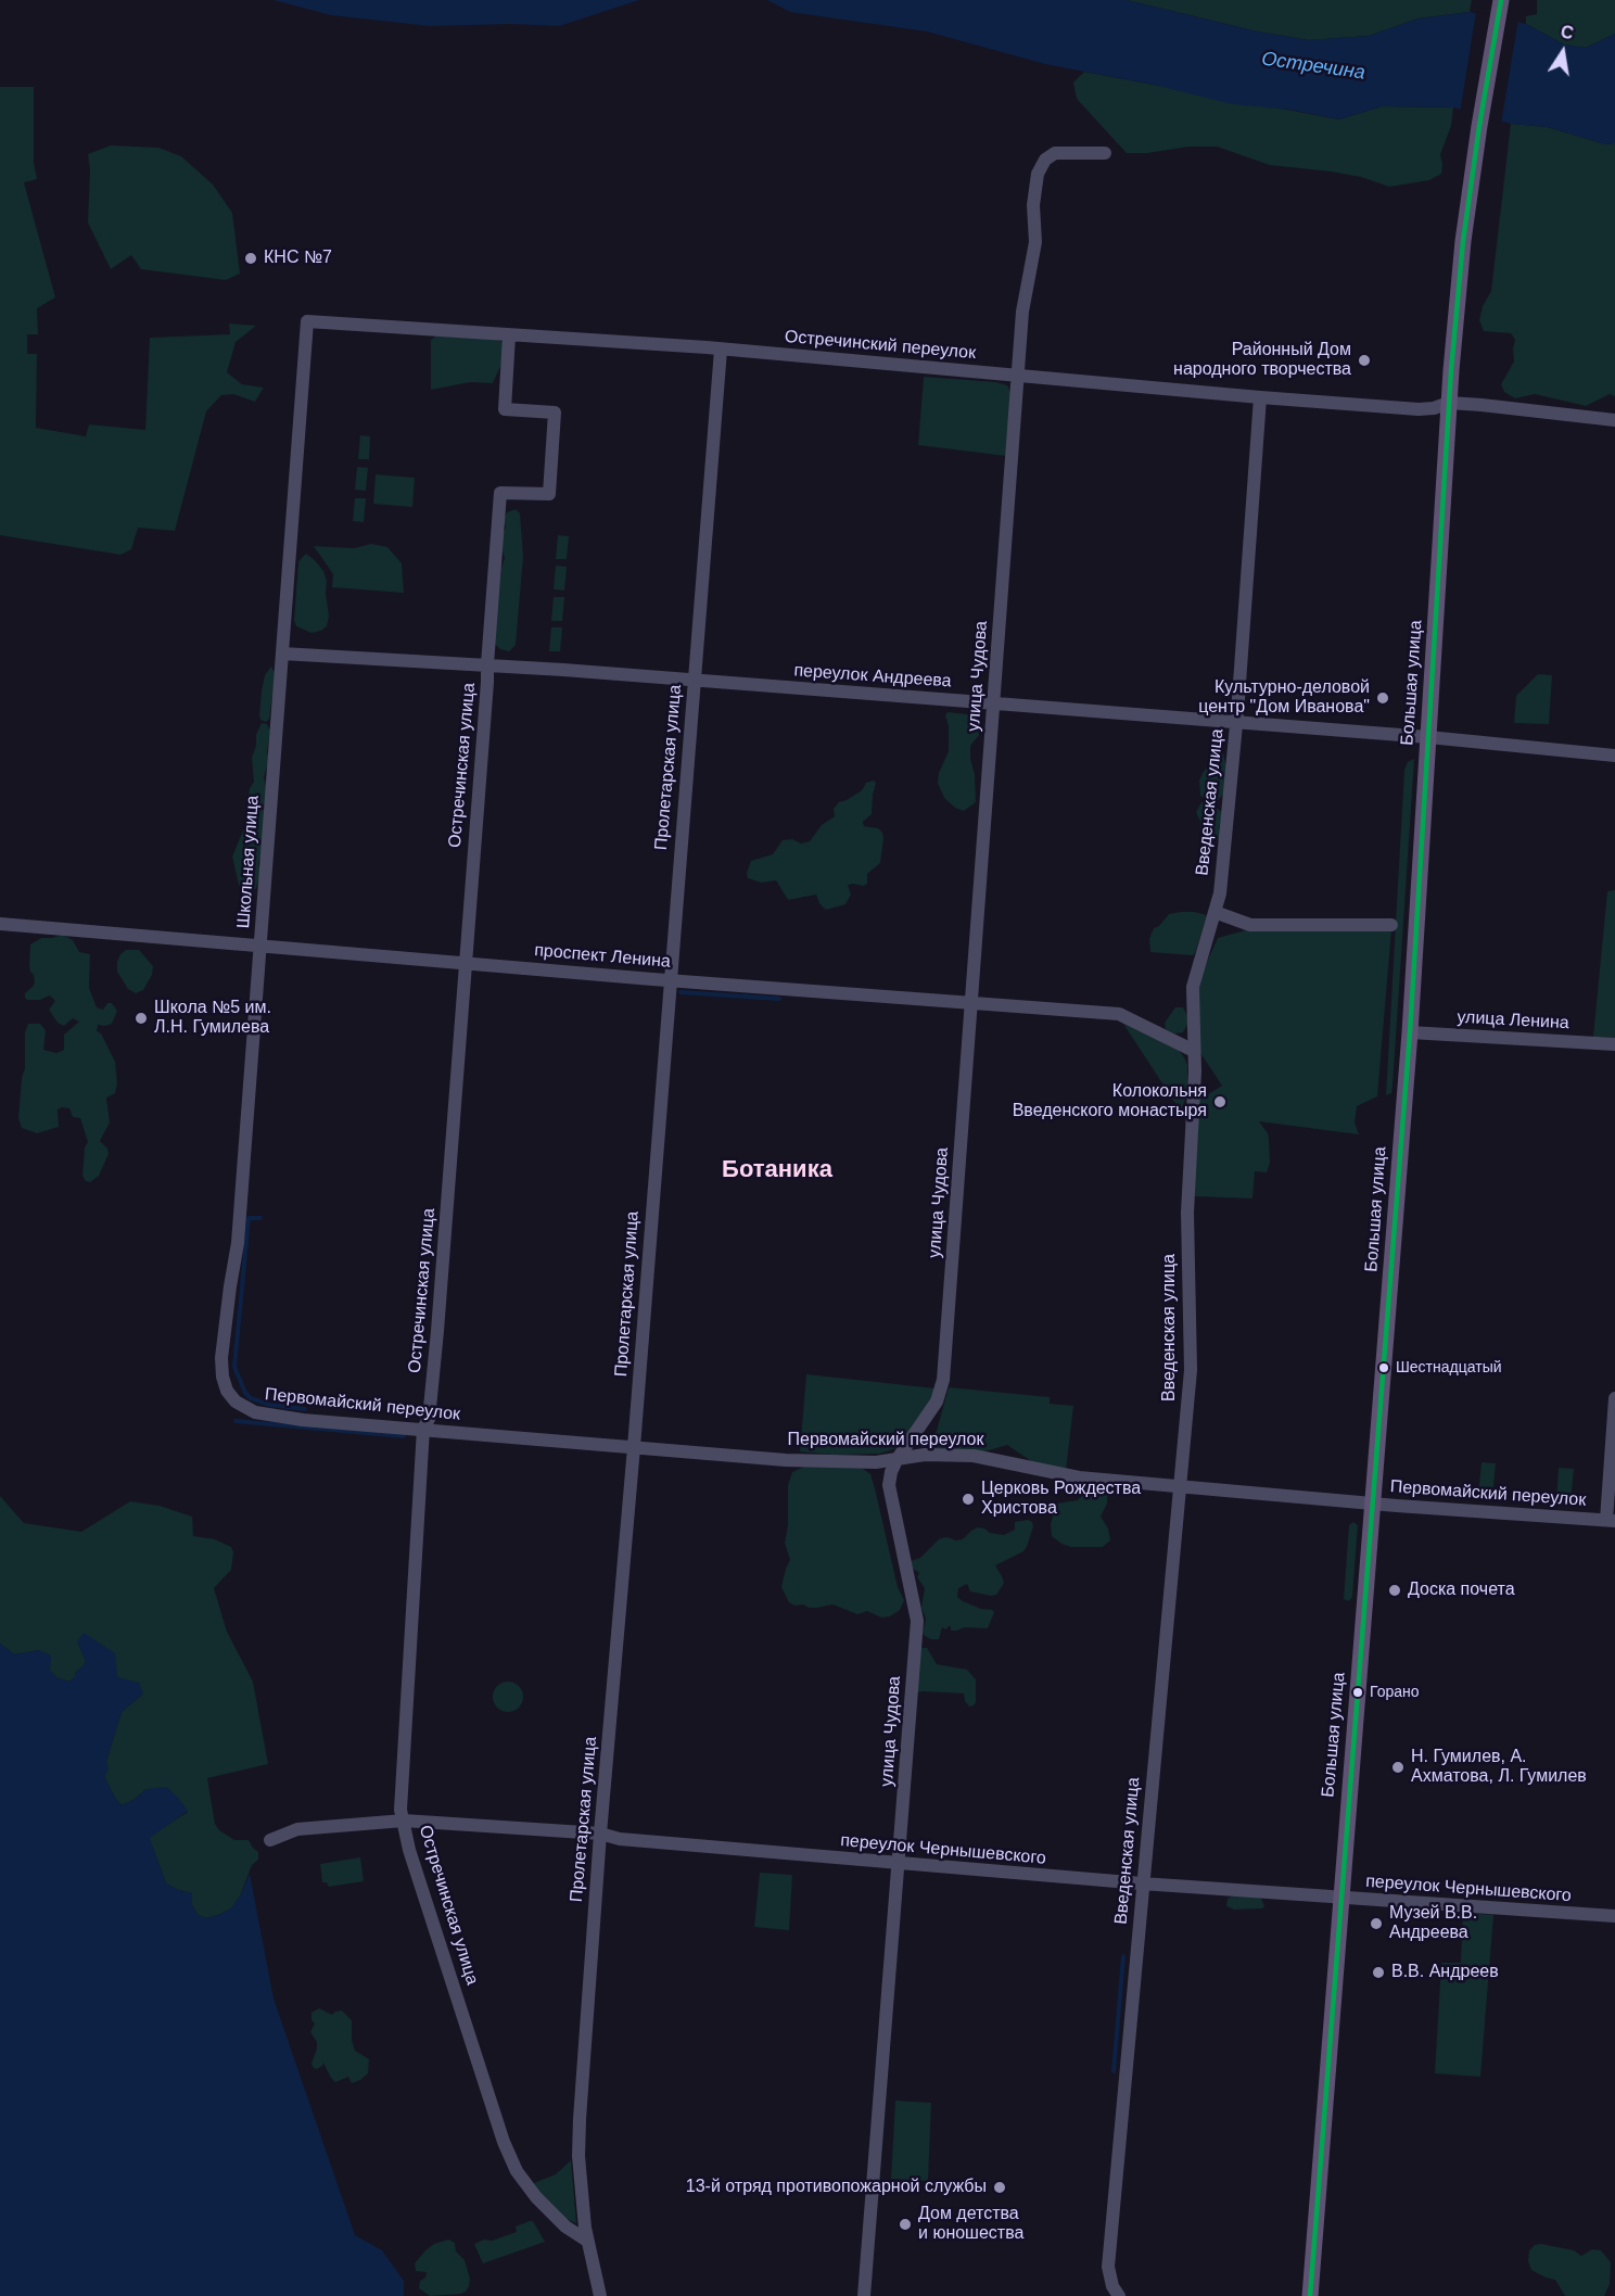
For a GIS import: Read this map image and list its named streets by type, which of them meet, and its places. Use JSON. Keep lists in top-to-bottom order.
{
  "streets": {
    "main road": ["Большая улица"],
    "street": [
      "Остречинский переулок",
      "переулок Андреева",
      "улица Чудова",
      "Остречинская улица",
      "Пролетарская улица",
      "Введенская улица",
      "Школьная улица",
      "проспект Ленина",
      "улица Ленина",
      "Первомайский переулок",
      "переулок Чернышевского"
    ]
  },
  "crossings": [
    ["Остречинский переулок", "улица Чудова"],
    ["Остречинский переулок", "Большая улица"],
    ["Остречинский переулок", "Остречинская улица"],
    ["Остречинский переулок", "Пролетарская улица"],
    ["Остречинский переулок", "Введенская улица"],
    ["Остречинский переулок", "Школьная улица"],
    ["переулок Андреева", "улица Чудова"],
    ["переулок Андреева", "Большая улица"],
    ["переулок Андреева", "Остречинская улица"],
    ["переулок Андреева", "Пролетарская улица"],
    ["переулок Андреева", "Введенская улица"],
    ["переулок Андреева", "Школьная улица"],
    ["улица Чудова", "проспект Ленина"],
    ["улица Чудова", "Первомайский переулок"],
    ["улица Чудова", "переулок Чернышевского"],
    ["Большая улица", "улица Ленина"],
    ["Большая улица", "Первомайский переулок"],
    ["Большая улица", "переулок Чернышевского"],
    ["Остречинская улица", "Пролетарская улица"],
    ["Остречинская улица", "проспект Ленина"],
    ["Остречинская улица", "Первомайский переулок"],
    ["Остречинская улица", "переулок Чернышевского"],
    ["Пролетарская улица", "проспект Ленина"],
    ["Пролетарская улица", "Первомайский переулок"],
    ["Пролетарская улица", "переулок Чернышевского"],
    ["Введенская улица", "проспект Ленина"],
    ["Введенская улица", "Первомайский переулок"],
    ["Введенская улица", "переулок Чернышевского"],
    ["Школьная улица", "проспект Ленина"],
    ["Школьная улица", "Первомайский переулок"]
  ],
  "districts": ["Ботаника"],
  "water": ["Остречина"],
  "places": [
    "КНС №7",
    "Районный Дом народного творчества",
    "Культурно-деловой центр \"Дом Иванова\"",
    "Школа №5 им. Л.Н. Гумилева",
    "Колокольня Введенского монастыря",
    "Шестнадцатый",
    "Церковь Рождества Христова",
    "Доска почета",
    "Горано",
    "Н. Гумилев, А. Ахматова, Л. Гумилев",
    "Музей В.В. Андреева",
    "В.В. Андреев",
    "13-й отряд противопожарной службы",
    "Дом детства и юношества"
  ],
  "north": "top"
}
